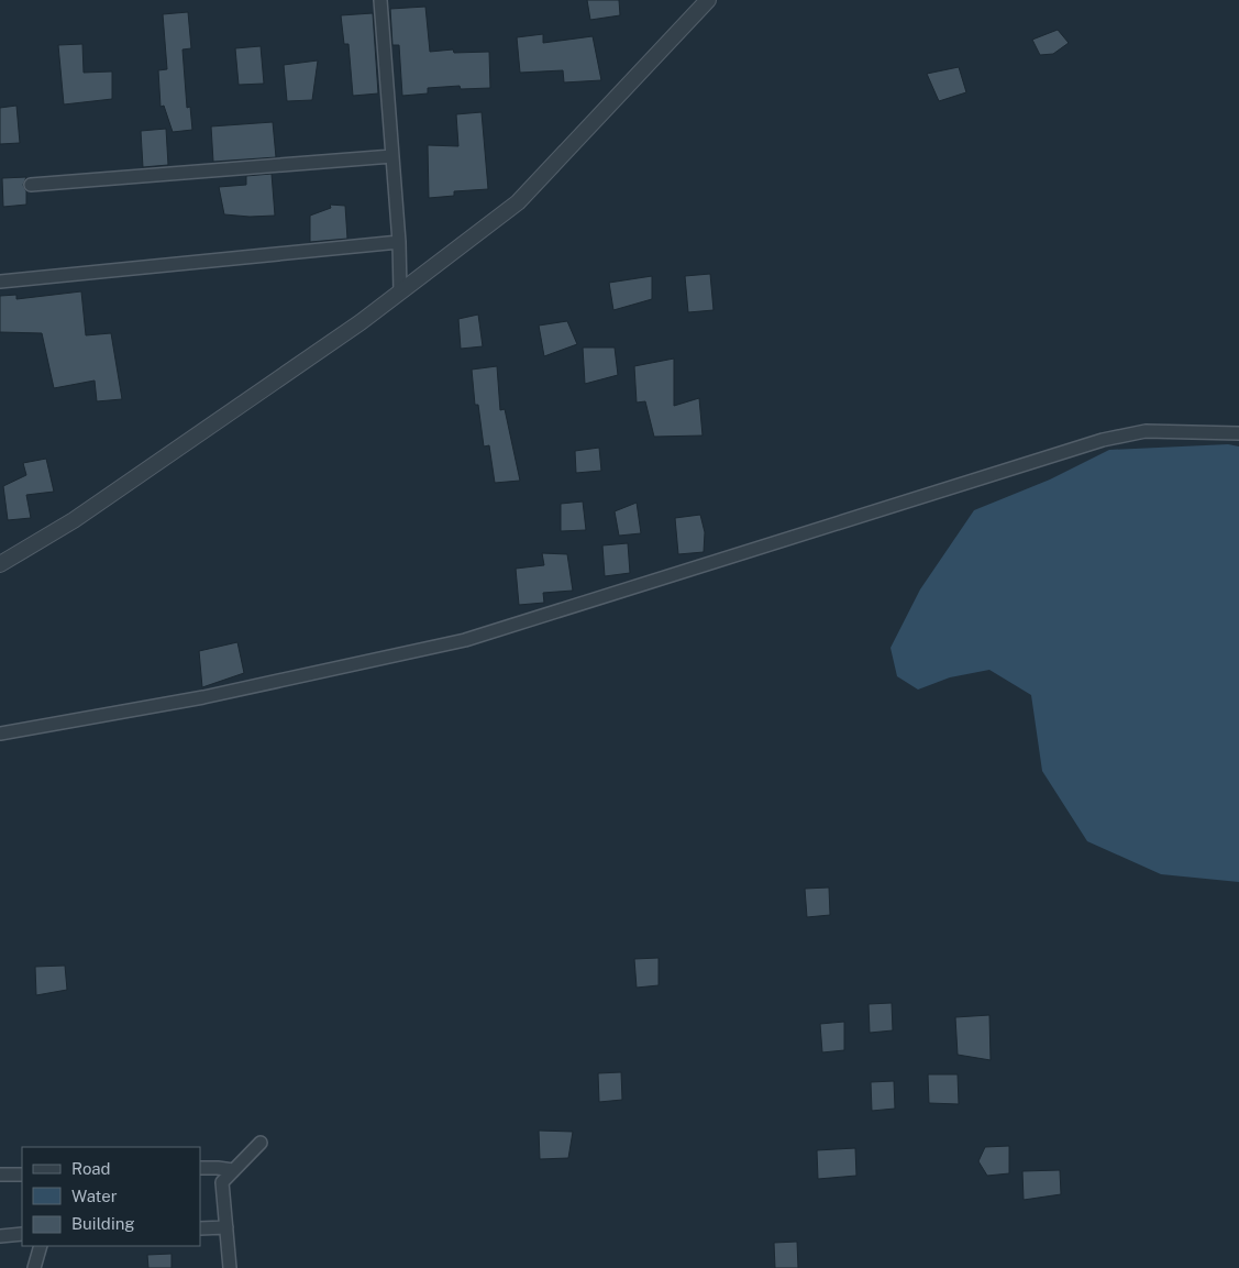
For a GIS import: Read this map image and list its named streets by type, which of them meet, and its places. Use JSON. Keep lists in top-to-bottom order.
{
  "legend": ["Road", "Water", "Building"]
}
